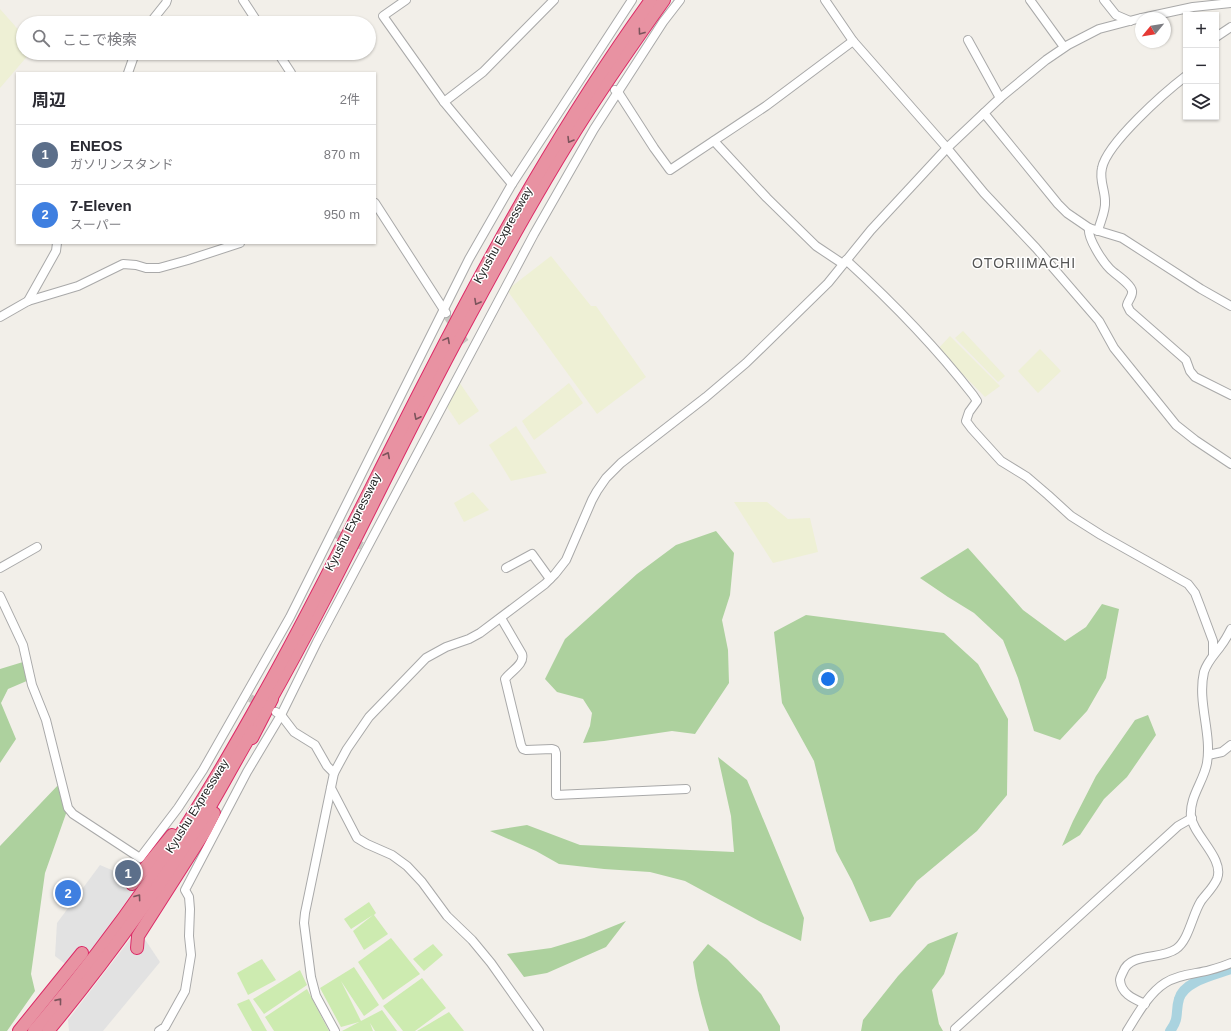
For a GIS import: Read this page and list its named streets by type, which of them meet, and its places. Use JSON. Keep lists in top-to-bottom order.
{
  "streets": {
    "highway": ["Kyushu Expressway"]
  },
  "districts": ["OTORIIMACHI"],
  "north": "bottom left",
  "page": {
    "map_buttons": ["+", "−"],
    "search": "ここで検索",
    "heading": ["周辺", "2件"],
    "list": [
      {
        "mark": "1",
        "name": "ENEOS",
        "note": "ガソリンスタンド",
        "value": "870 m"
      },
      {
        "mark": "2",
        "name": "7-Eleven",
        "note": "スーパー",
        "value": "950 m"
      }
    ],
    "pins": ["1", "2"]
  }
}
